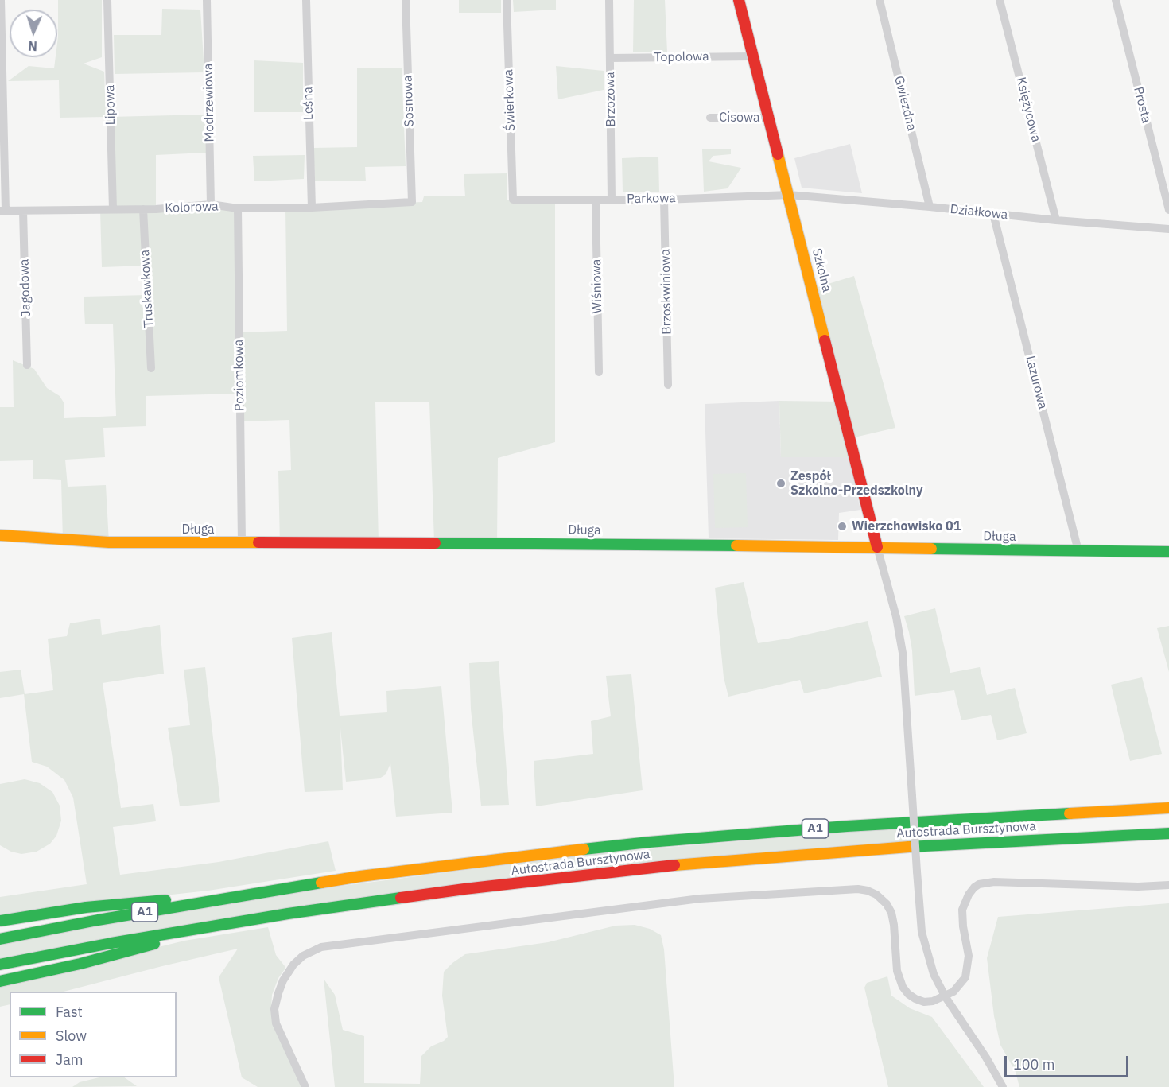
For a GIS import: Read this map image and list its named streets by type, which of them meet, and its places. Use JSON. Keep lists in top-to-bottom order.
{
  "streets": {
    "main road": [
      "Szkolna",
      "Długa",
      "A1",
      "Autostrada Bursztynowa"
    ],
    "street": [
      "Topolowa",
      "Brzozowa",
      "Świerkowa",
      "Sosnowa",
      "Modrzewiowa",
      "Leśna",
      "Gwiezdna",
      "Lipowa",
      "Prosta",
      "Księżycowa",
      "Cisowa",
      "Parkowa",
      "Kolorowa",
      "Działkowa",
      "Wiśniowa",
      "Jagodowa",
      "Truskawkowa",
      "Brzoskwiniowa",
      "Poziomkowa",
      "Lazurowa"
    ]
  },
  "crossings": [
    ["Topolowa", "Brzozowa"],
    ["Topolowa", "Szkolna"],
    ["Brzozowa", "Parkowa"],
    ["Świerkowa", "Parkowa"],
    ["Sosnowa", "Kolorowa"],
    ["Modrzewiowa", "Kolorowa"],
    ["Leśna", "Kolorowa"],
    ["Gwiezdna", "Działkowa"],
    ["Lipowa", "Kolorowa"],
    ["Księżycowa", "Działkowa"],
    ["Cisowa", "Szkolna"],
    ["Parkowa", "Działkowa"],
    ["Parkowa", "Szkolna"],
    ["Parkowa", "Wiśniowa"],
    ["Parkowa", "Brzoskwiniowa"],
    ["Kolorowa", "Jagodowa"],
    ["Kolorowa", "Truskawkowa"],
    ["Kolorowa", "Poziomkowa"],
    ["Działkowa", "Szkolna"],
    ["Działkowa", "Lazurowa"],
    ["Szkolna", "Długa"],
    ["Poziomkowa", "Długa"],
    ["Lazurowa", "Długa"]
  ],
  "places": ["Zespół Szkolno-Przedszkolny", "Wierzchowisko 01"],
  "legend": ["Fast", "Slow", "Jam"],
  "scale_bar": "100 m",
  "north": "bottom"
}
